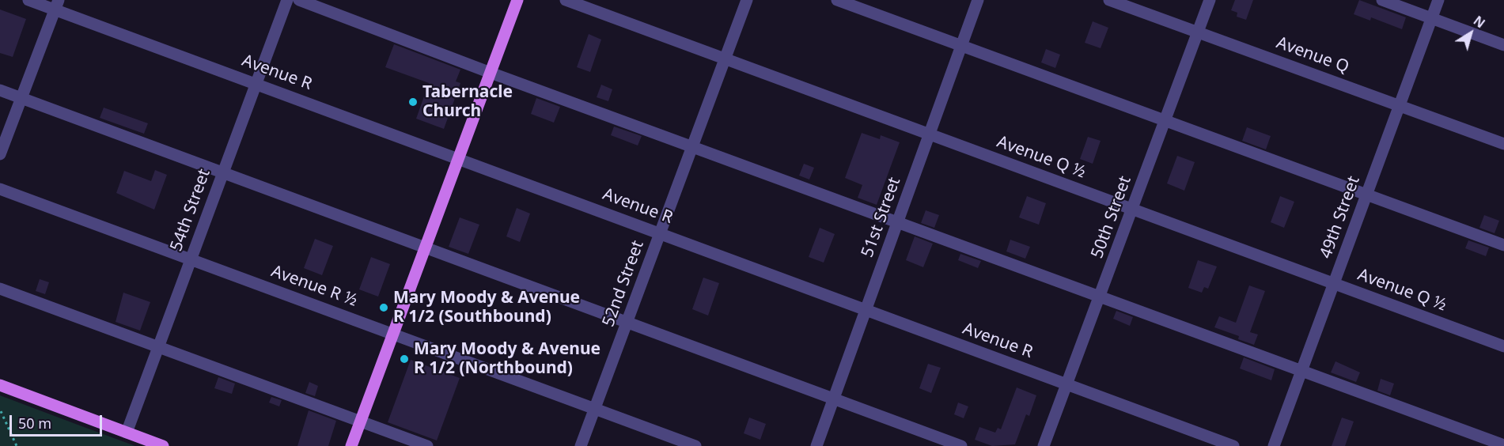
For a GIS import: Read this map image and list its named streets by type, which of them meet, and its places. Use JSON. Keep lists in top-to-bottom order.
{
  "streets": {
    "street": [
      "Avenue Q",
      "Avenue R",
      "Avenue Q ½",
      "54th Street",
      "51st Street",
      "50th Street",
      "49th Street",
      "52nd Street",
      "Avenue R ½"
    ]
  },
  "crossings": [
    ["Avenue Q", "50th Street"],
    ["Avenue Q", "49th Street"],
    ["Avenue R", "54th Street"],
    ["Avenue R", "51st Street"],
    ["Avenue R", "50th Street"],
    ["Avenue R", "52nd Street"],
    ["Avenue Q ½", "51st Street"],
    ["Avenue Q ½", "50th Street"],
    ["Avenue Q ½", "49th Street"],
    ["Avenue Q ½", "52nd Street"],
    ["54th Street", "Avenue R ½"],
    ["52nd Street", "Avenue R ½"]
  ],
  "places": ["Tabernacle Church", "Mary Moody & Avenue R 1/2 (Southbound)", "Mary Moody & Avenue R 1/2 (Northbound)"],
  "scale_bar": "50 m",
  "north": "top right"
}
